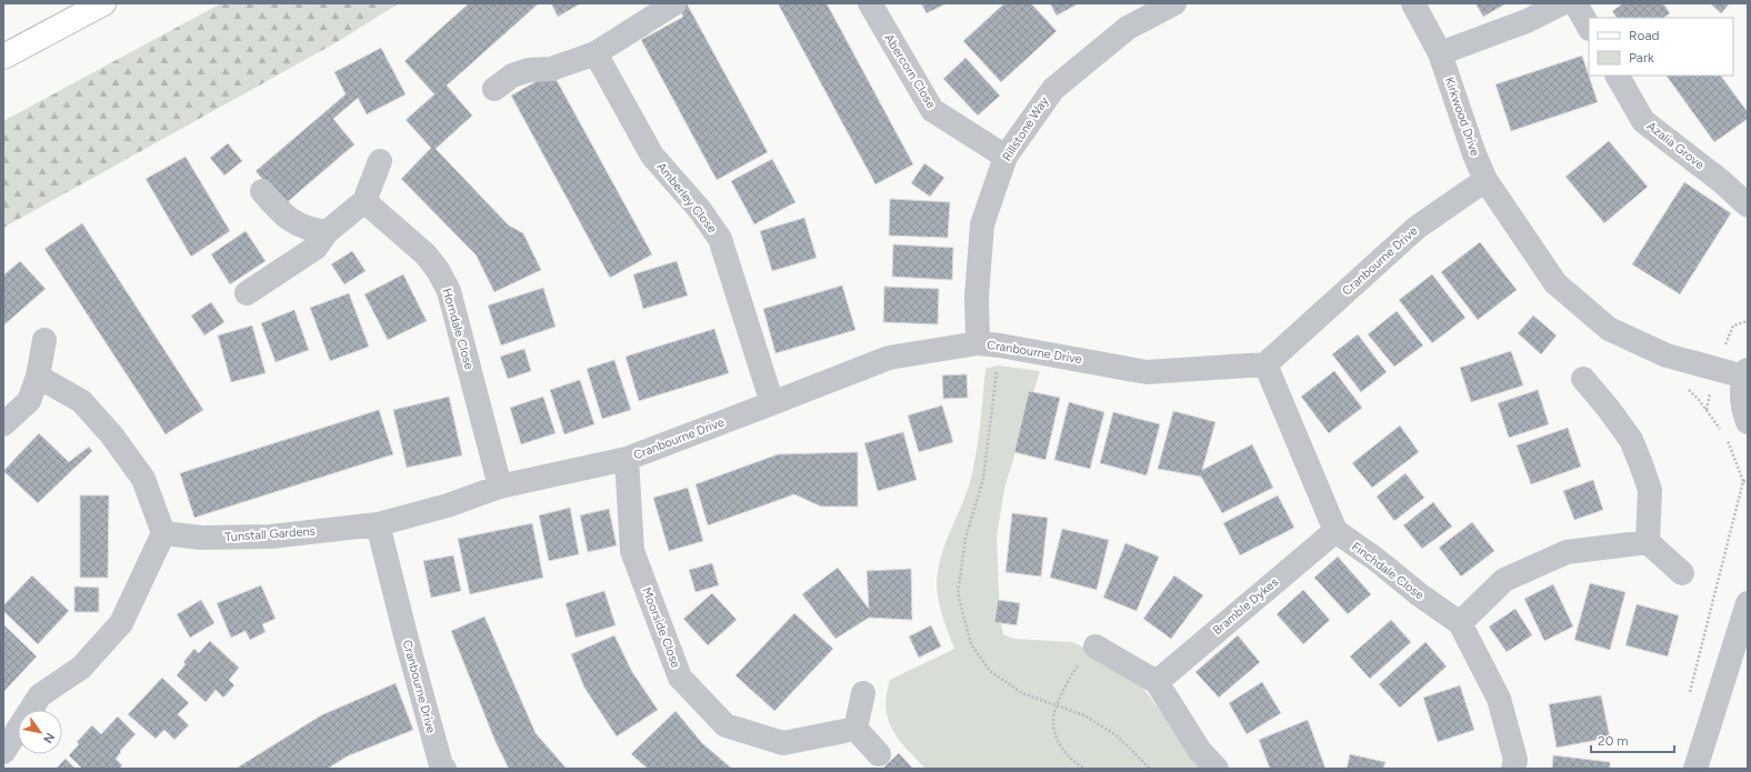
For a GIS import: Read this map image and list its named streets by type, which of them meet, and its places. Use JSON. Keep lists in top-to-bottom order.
{
  "streets": {
    "street": [
      "Abercorn Close",
      "Kirkwood Drive",
      "Rillstone Way",
      "Azalia Grove",
      "Amberley Close",
      "Cranbourne Drive",
      "Horndale Close",
      "Tunstall Gardens",
      "Finchdale Close",
      "Bramble Dykes",
      "Moorside Close"
    ]
  },
  "crossings": [
    ["Abercorn Close", "Rillstone Way"],
    ["Kirkwood Drive", "Cranbourne Drive"],
    ["Rillstone Way", "Cranbourne Drive"],
    ["Amberley Close", "Cranbourne Drive"],
    ["Cranbourne Drive", "Horndale Close"],
    ["Cranbourne Drive", "Tunstall Gardens"],
    ["Cranbourne Drive", "Moorside Close"],
    ["Finchdale Close", "Bramble Dykes"]
  ],
  "legend": ["Road", "Park"],
  "scale_bar": "20 m",
  "north": "bottom right"
}
